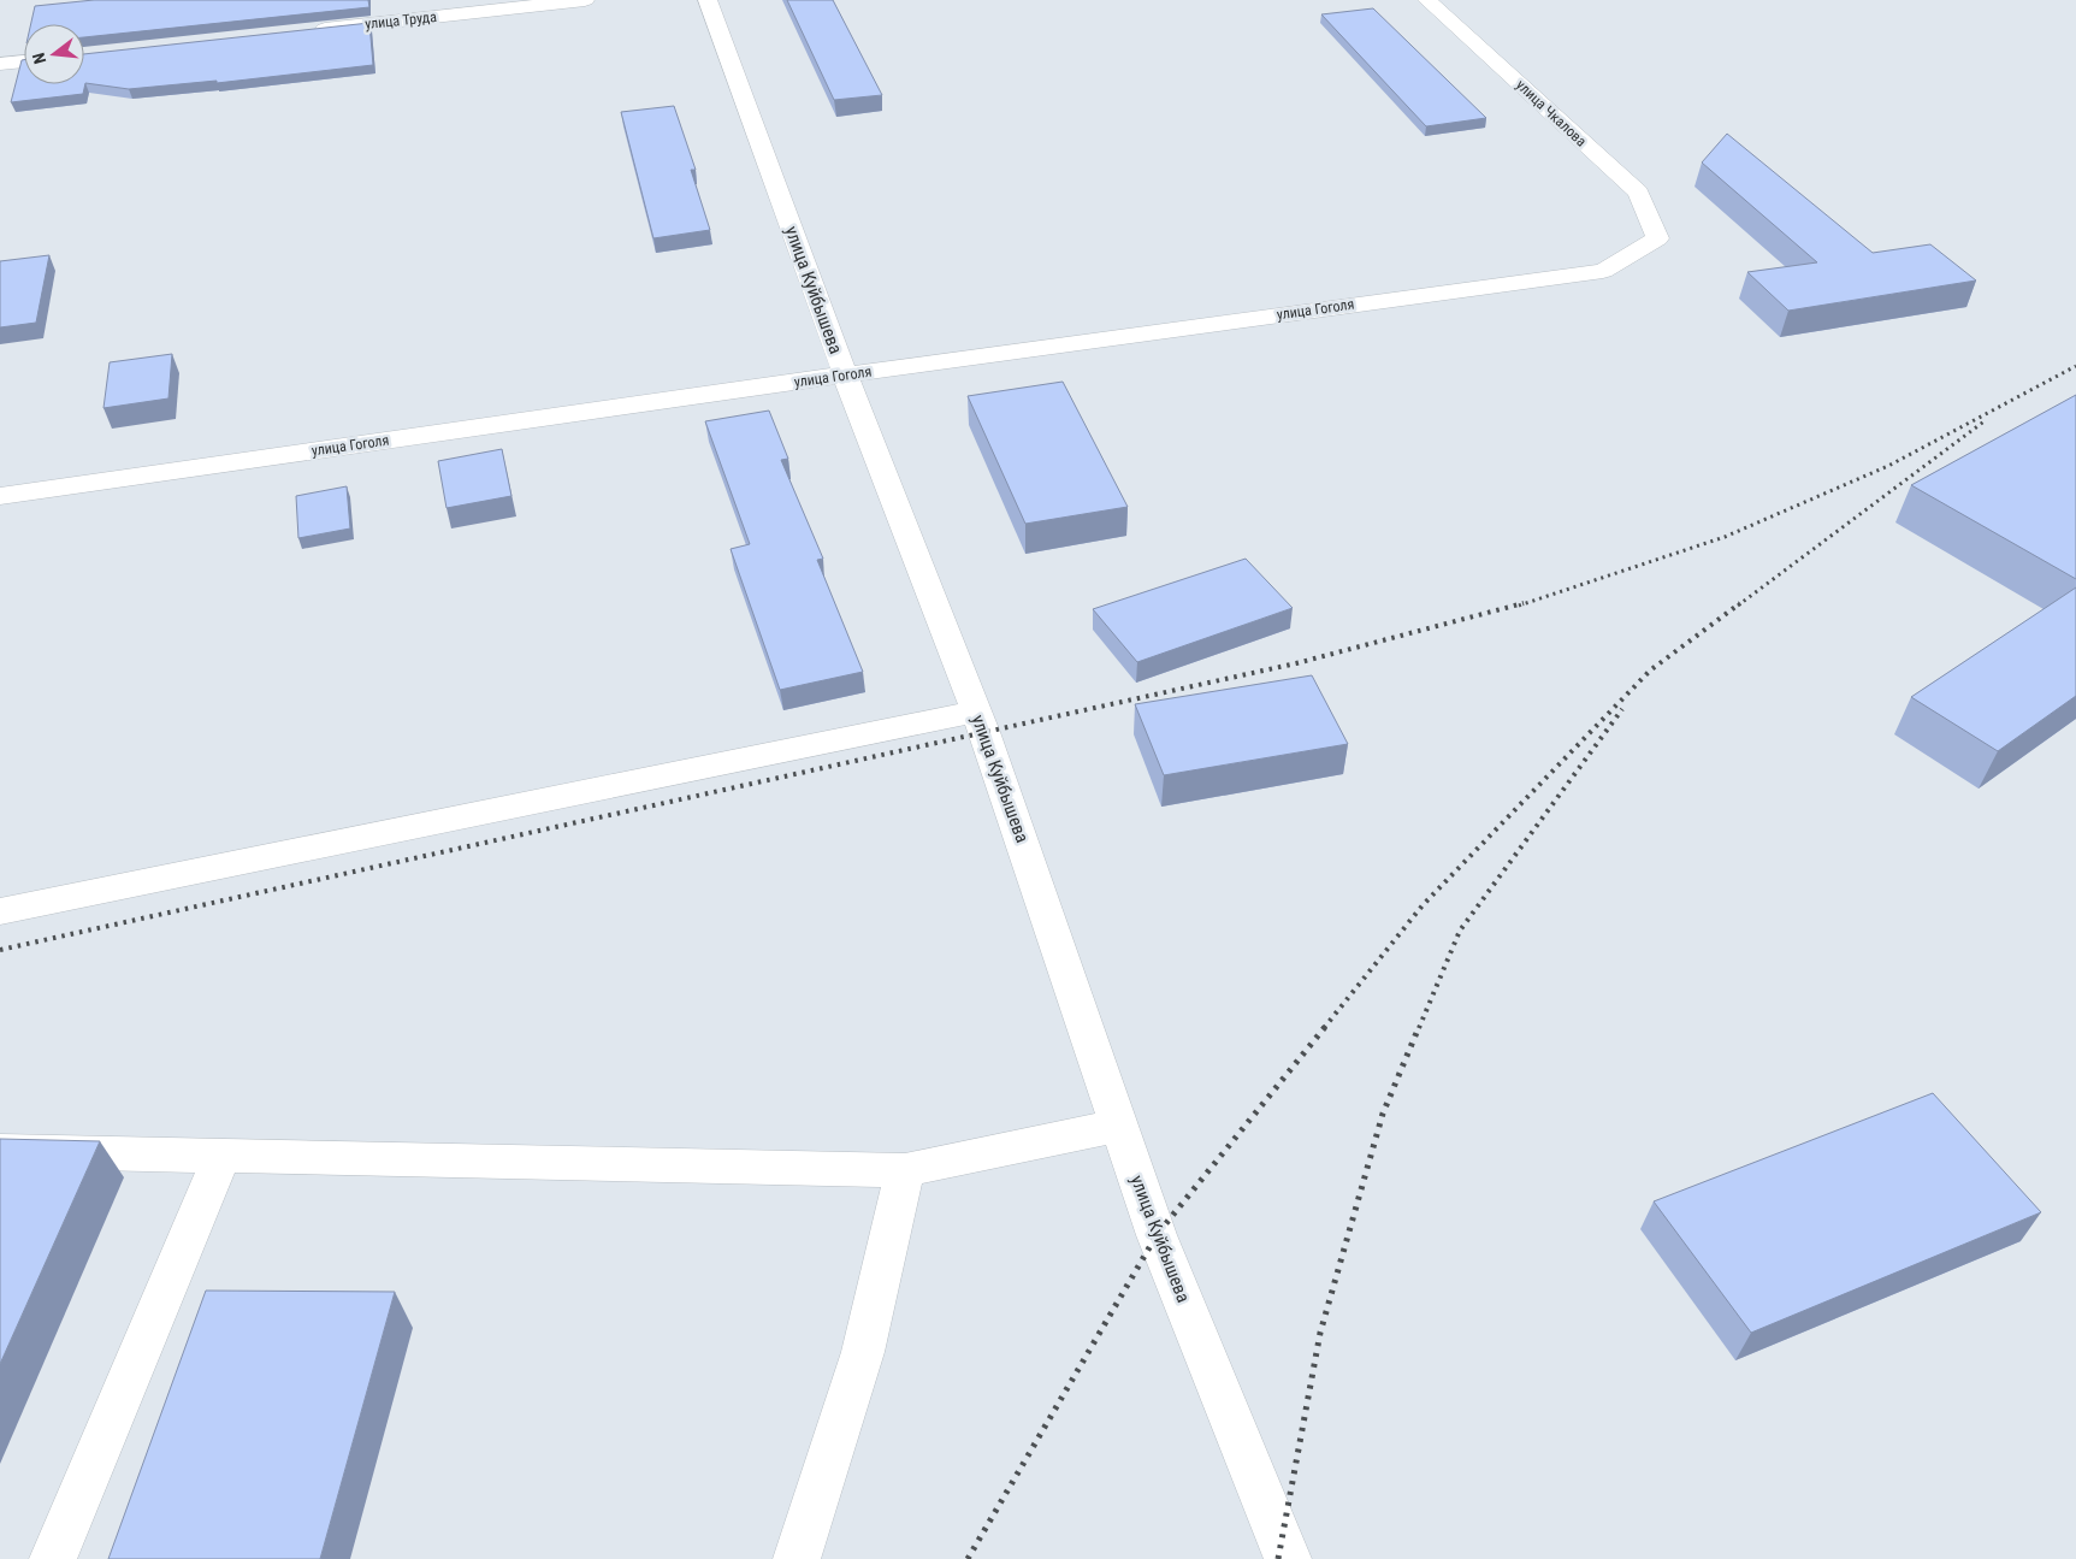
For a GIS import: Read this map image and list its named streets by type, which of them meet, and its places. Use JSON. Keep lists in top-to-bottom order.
{
  "streets": {
    "street": [
      "улица Труда",
      "улица Чкалова",
      "улица Куйбышева",
      "улица Гоголя"
    ]
  },
  "crossings": [
    ["улица Чкалова", "улица Гоголя"],
    ["улица Куйбышева", "улица Гоголя"]
  ],
  "north": "left"
}
